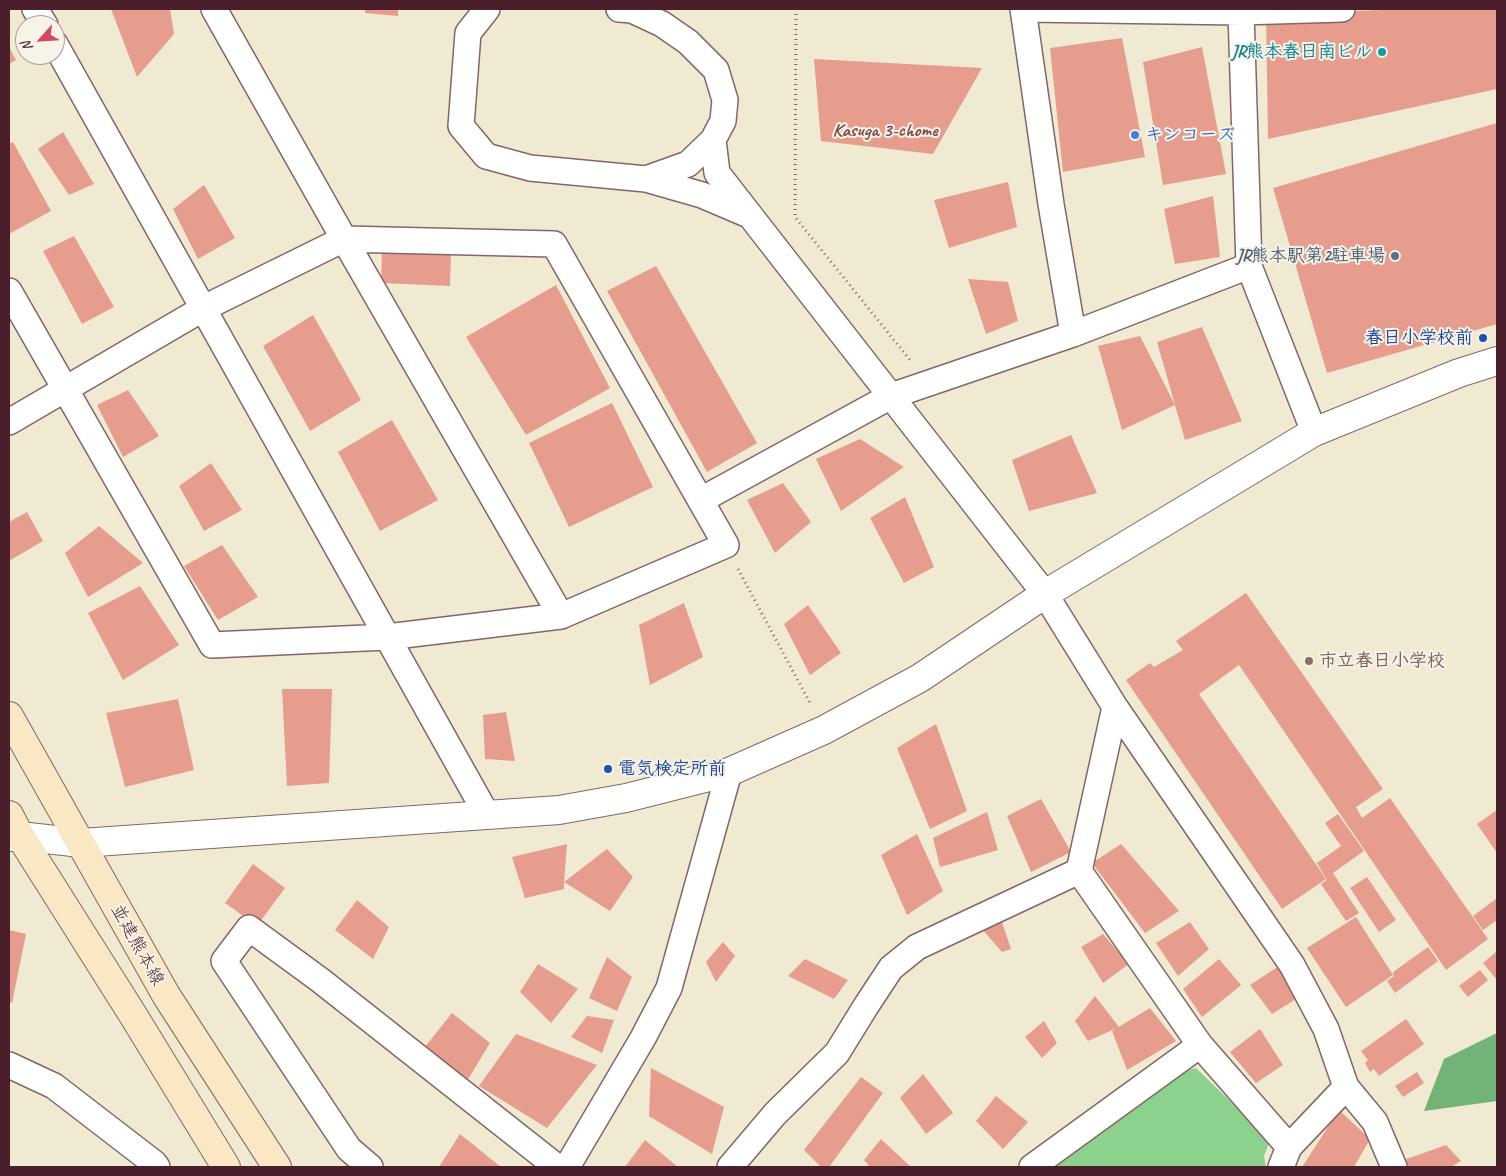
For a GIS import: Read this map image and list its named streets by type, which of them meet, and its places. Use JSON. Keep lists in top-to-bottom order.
{
  "streets": {
    "main road": ["並建熊本線"]
  },
  "districts": ["Kasuga 3-chome"],
  "places": [
    "JR熊本春日南ビル",
    "キンコーズ",
    "JR熊本駅第2駐車場",
    "春日小学校前",
    "市立春日小学校",
    "電気検定所前"
  ],
  "north": "bottom left"
}
